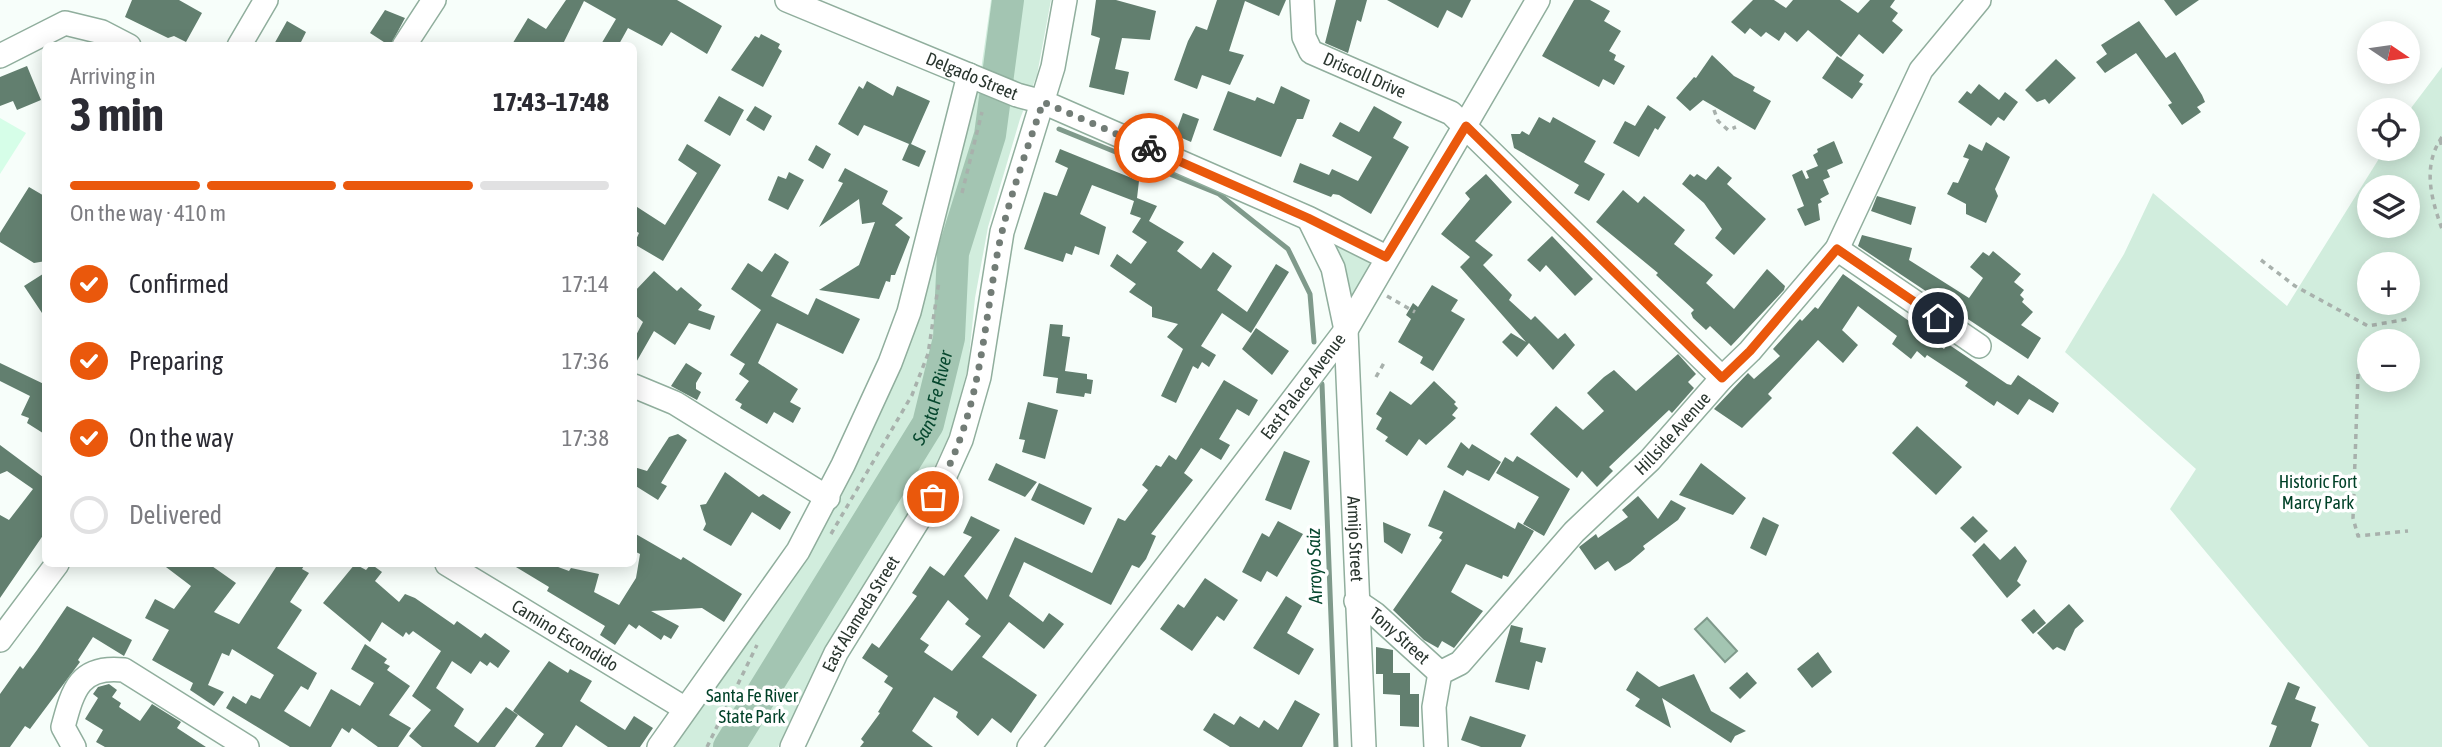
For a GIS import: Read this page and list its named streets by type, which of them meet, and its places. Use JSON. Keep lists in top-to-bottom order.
{
  "streets": {
    "street": [
      "Delgado Street",
      "Driscoll Drive",
      "East Palace Avenue",
      "Hillside Avenue",
      "Armijo Street",
      "East Alameda Street",
      "Camino Escondido",
      "Tony Street"
    ]
  },
  "crossings": [
    ["Delgado Street", "East Palace Avenue"],
    ["Delgado Street", "East Alameda Street"],
    ["Driscoll Drive", "East Palace Avenue"],
    ["East Palace Avenue", "Armijo Street"],
    ["Hillside Avenue", "Tony Street"],
    ["Armijo Street", "Tony Street"]
  ],
  "water": ["Santa Fe River", "Arroyo Saiz"],
  "parks": ["Historic Fort Marcy Park", "Santa Fe River State Park"],
  "north": "right",
  "page": {
    "map_buttons": ["+", "−"],
    "heading": ["3 min", "Arriving in", "17:43–17:48"],
    "bar": "On the way · 410 m",
    "list": [
      ["Confirmed", "17:14"],
      ["Preparing", "17:36"],
      ["On the way", "17:38"],
      "Delivered"
    ]
  }
}
